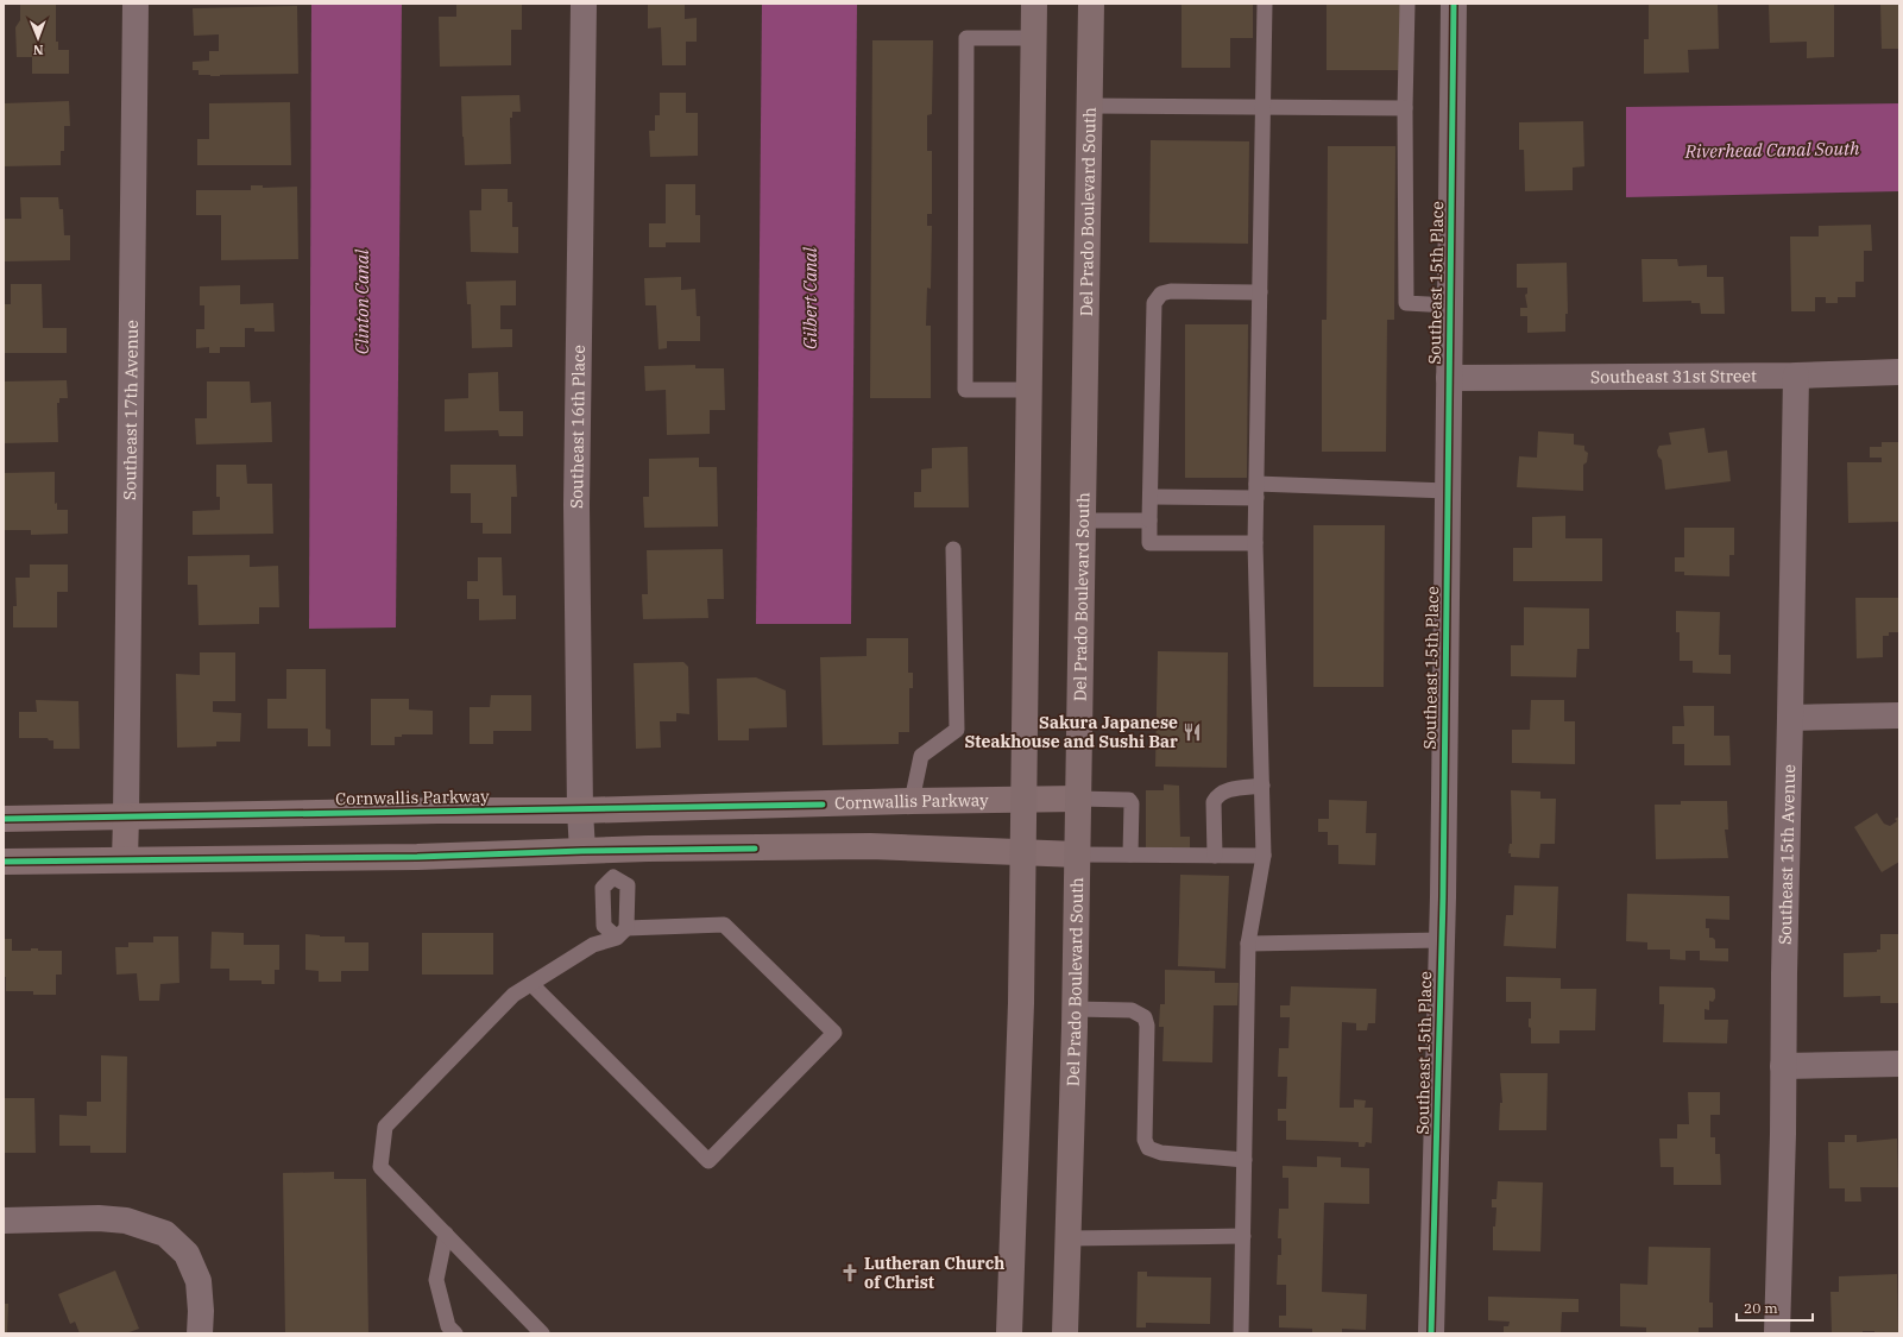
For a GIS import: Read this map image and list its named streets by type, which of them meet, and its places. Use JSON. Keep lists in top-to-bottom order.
{
  "streets": {
    "main road": ["Del Prado Boulevard South"],
    "street": [
      "Southeast 15th Place",
      "Southeast 31st Street",
      "Southeast 17th Avenue",
      "Southeast 16th Place",
      "Cornwallis Parkway",
      "Southeast 15th Avenue"
    ]
  },
  "crossings": [
    ["Del Prado Boulevard South", "Cornwallis Parkway"],
    ["Southeast 15th Place", "Southeast 31st Street"],
    ["Southeast 31st Street", "Southeast 15th Avenue"],
    ["Southeast 17th Avenue", "Cornwallis Parkway"],
    ["Southeast 16th Place", "Cornwallis Parkway"]
  ],
  "water": ["Riverhead Canal South", "Gilbert Canal", "Clinton Canal"],
  "places": {
    "restaurant": ["Sakura Japanese Steakhouse and Sushi Bar"],
    "church": ["Lutheran Church of Christ"]
  },
  "scale_bar": "20 m",
  "north": "bottom"
}
